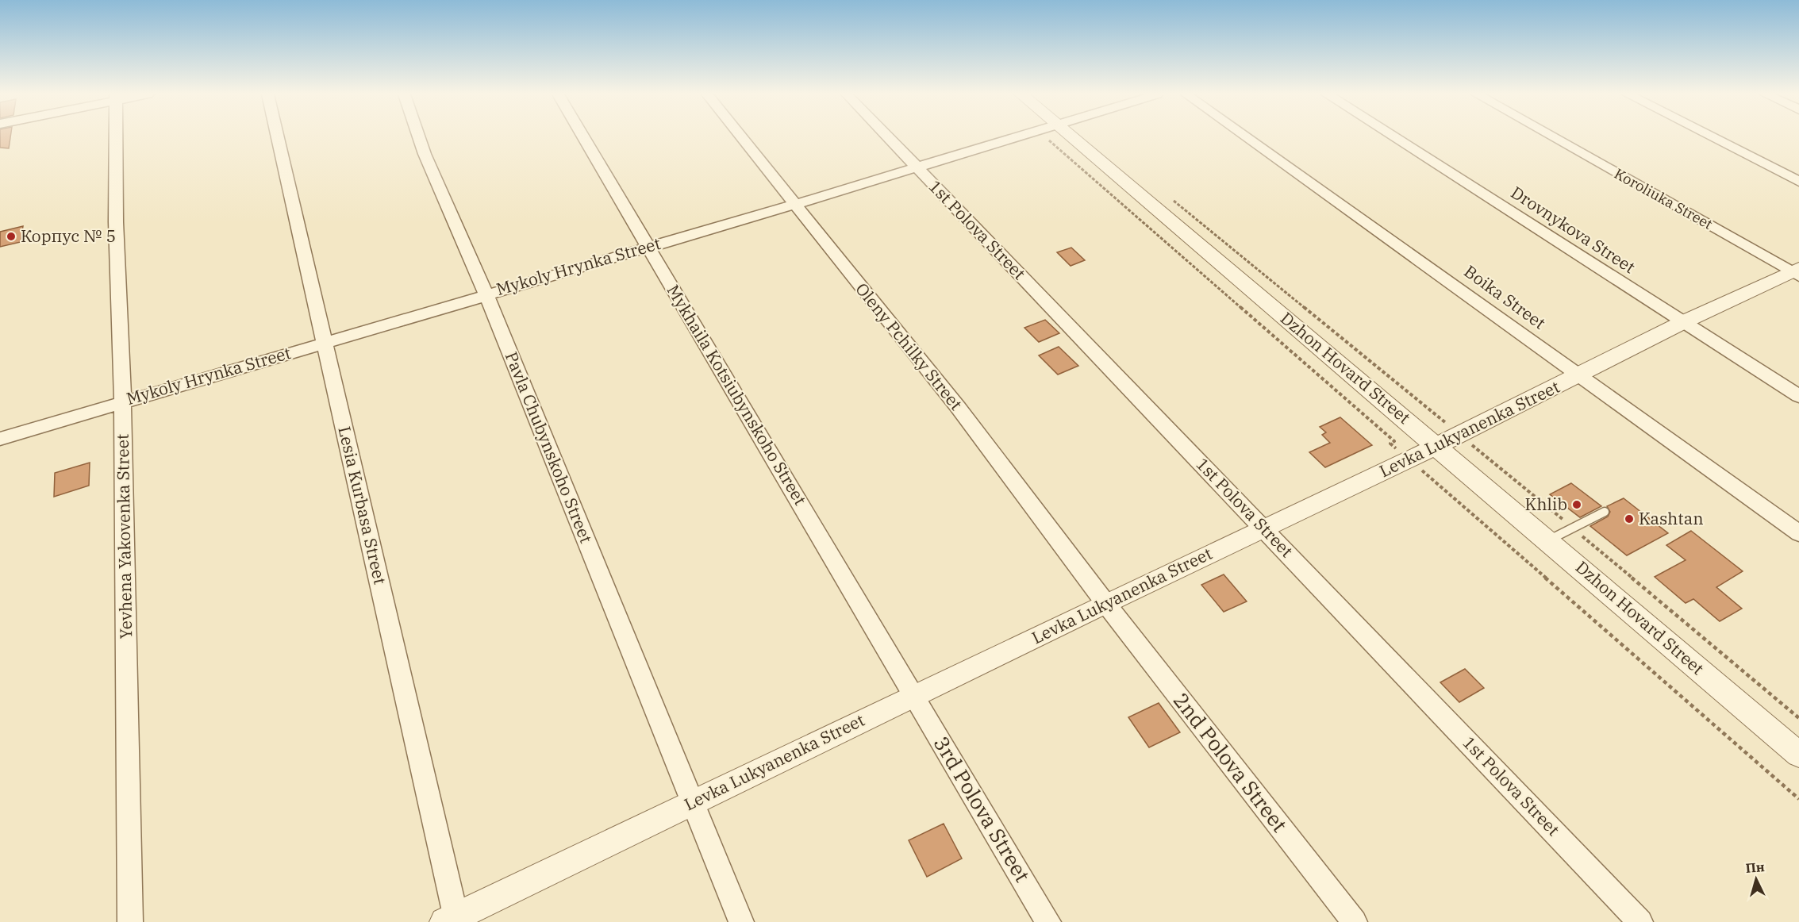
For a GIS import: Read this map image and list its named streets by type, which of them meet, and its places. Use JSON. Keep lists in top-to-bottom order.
{
  "streets": {
    "street": [
      "Koroliuka Street",
      "1st Polova Street",
      "Drovnykova Street",
      "Mykoly Hrynka Street",
      "Boika Street",
      "Oleny Pchilky Street",
      "Dzhon Hovard Street",
      "Mykhaila Kotsiubynskoho Street",
      "Levka Lukyanenka Street",
      "Pavla Chubynskoho Street",
      "Lesia Kurbasa Street",
      "Yevhena Yakovenka Street",
      "2nd Polova Street",
      "3rd Polova Street"
    ]
  },
  "crossings": [
    ["Koroliuka Street", "Levka Lukyanenka Street"],
    ["1st Polova Street", "Mykoly Hrynka Street"],
    ["1st Polova Street", "Levka Lukyanenka Street"],
    ["Drovnykova Street", "Levka Lukyanenka Street"],
    ["Mykoly Hrynka Street", "Oleny Pchilky Street"],
    ["Mykoly Hrynka Street", "Mykhaila Kotsiubynskoho Street"],
    ["Mykoly Hrynka Street", "Pavla Chubynskoho Street"],
    ["Mykoly Hrynka Street", "Lesia Kurbasa Street"],
    ["Mykoly Hrynka Street", "Yevhena Yakovenka Street"],
    ["Boika Street", "Levka Lukyanenka Street"],
    ["Oleny Pchilky Street", "Levka Lukyanenka Street"],
    ["Oleny Pchilky Street", "2nd Polova Street"],
    ["Dzhon Hovard Street", "Levka Lukyanenka Street"],
    ["Mykhaila Kotsiubynskoho Street", "Levka Lukyanenka Street"],
    ["Mykhaila Kotsiubynskoho Street", "3rd Polova Street"],
    ["Levka Lukyanenka Street", "Pavla Chubynskoho Street"],
    ["Levka Lukyanenka Street", "Lesia Kurbasa Street"],
    ["Levka Lukyanenka Street", "2nd Polova Street"],
    ["Levka Lukyanenka Street", "3rd Polova Street"]
  ],
  "places": ["Корпус № 5", "Khlib", "Kashtan"],
  "north": "top"
}
